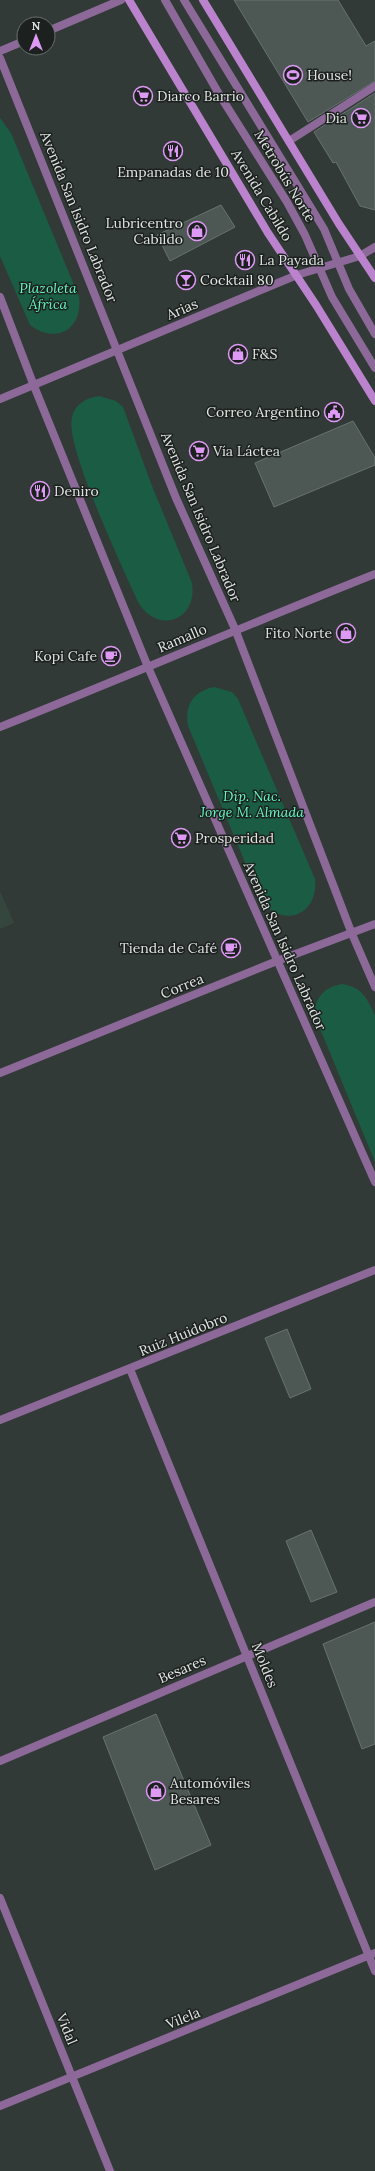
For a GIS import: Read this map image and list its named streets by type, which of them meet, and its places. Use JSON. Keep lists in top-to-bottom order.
{
  "streets": {
    "main road": ["Avenida Cabildo"],
    "street": [
      "Metrobús Norte",
      "Avenida San Isidro Labrador",
      "Arias",
      "Ramallo",
      "Correa",
      "Ruiz Huidobro",
      "Moldes",
      "Besares",
      "Vilela",
      "Vidal"
    ]
  },
  "crossings": [
    ["Metrobús Norte", "Arias"],
    ["Avenida Cabildo", "Arias"],
    ["Avenida San Isidro Labrador", "Arias"],
    ["Avenida San Isidro Labrador", "Ramallo"],
    ["Avenida San Isidro Labrador", "Correa"],
    ["Ruiz Huidobro", "Moldes"],
    ["Moldes", "Besares"],
    ["Moldes", "Vilela"],
    ["Vilela", "Vidal"]
  ],
  "parks": ["Plazoleta África", "Dip. Nac. Jorge M. Almada"],
  "places": {
    "sports": ["House!"],
    "supermarket": [
      "Diarco Barrio",
      "Dia",
      "Vía Láctea",
      "Prosperidad"
    ],
    "restaurant": ["Empanadas de 10", "La Payada", "Deniro"],
    "shop": [
      "Lubricentro Cabildo",
      "F&S",
      "Fito Norte",
      "Automóviles Besares"
    ],
    "bar": ["Cocktail 80"],
    "public building": ["Correo Argentino"],
    "cafe": ["Kopi Cafe", "Tienda de Café"]
  },
  "north": "top"
}
